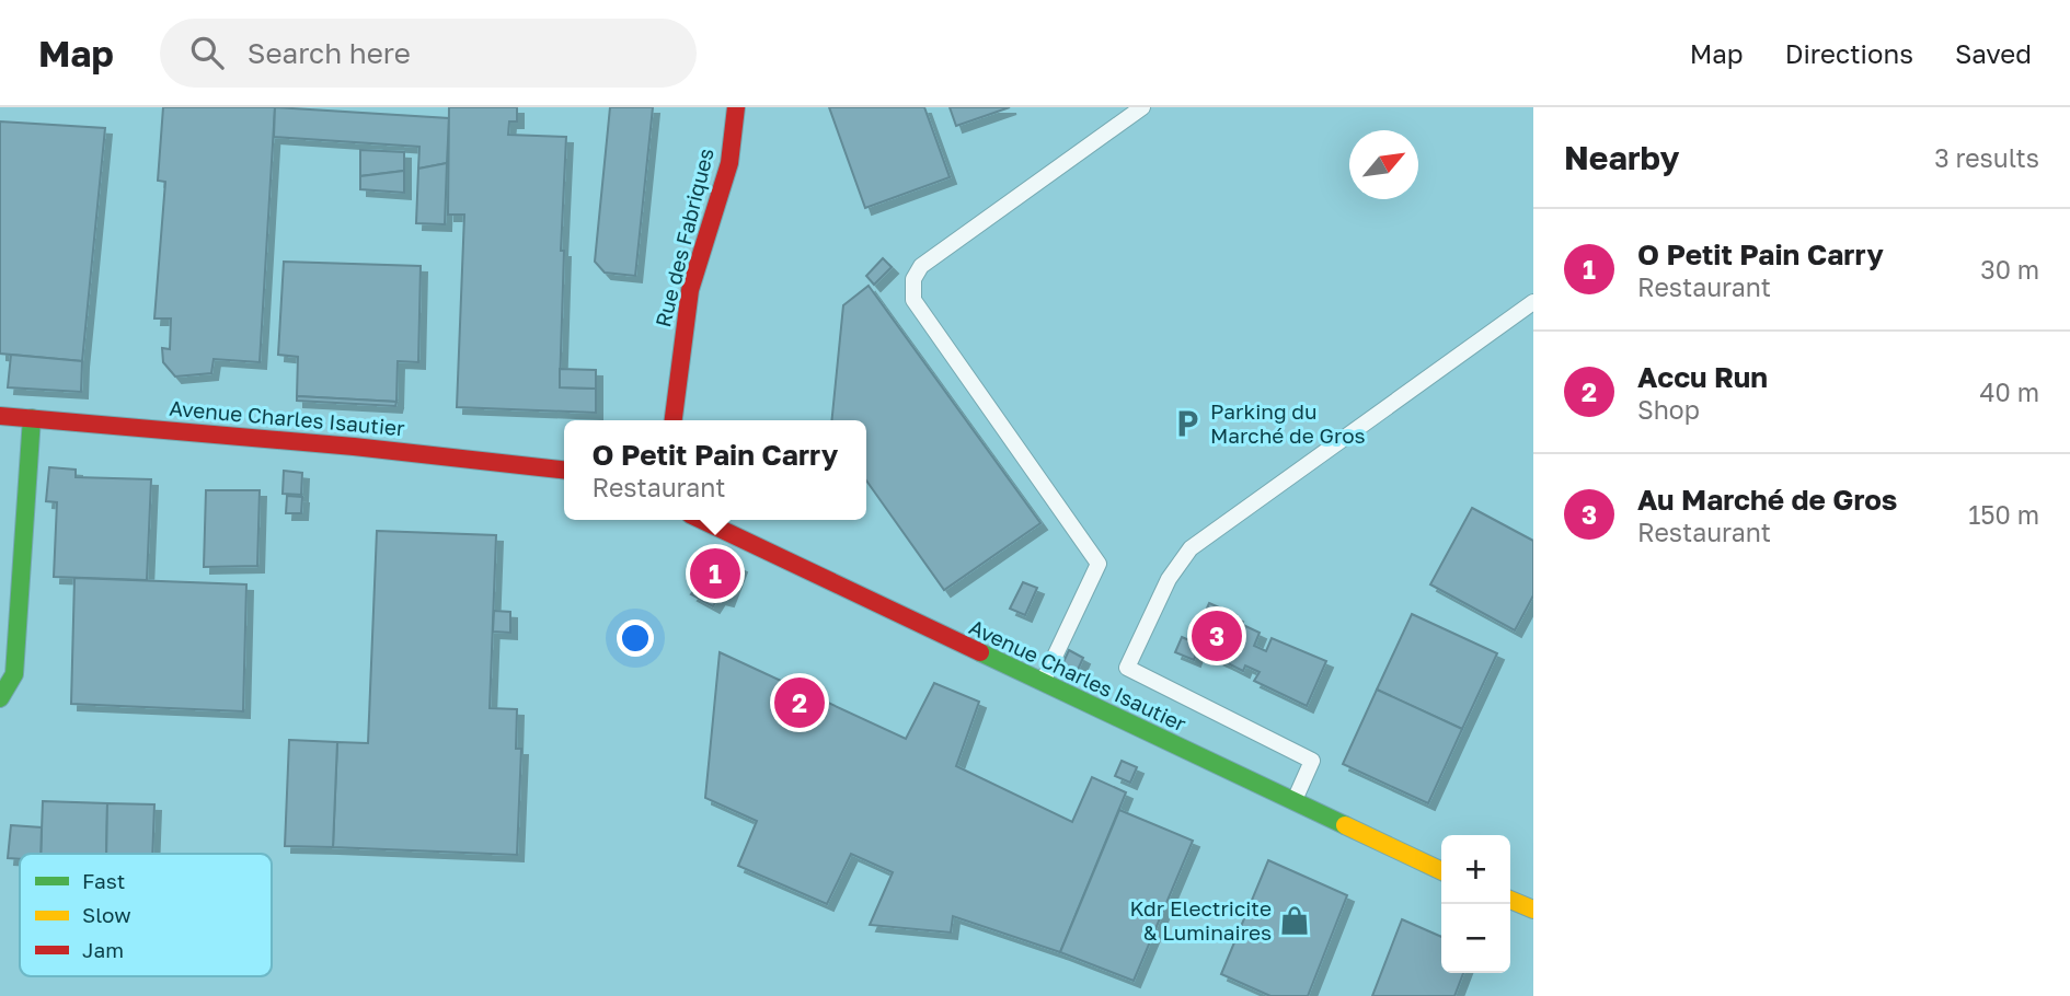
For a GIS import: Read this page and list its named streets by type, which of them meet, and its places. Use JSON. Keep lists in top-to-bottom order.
{
  "streets": {
    "street": ["Rue des Fabriques", "Avenue Charles Isautier"]
  },
  "places": {
    "parking": ["Parking du Marché de Gros"],
    "shop": ["Kdr Electricite & Luminaires"]
  },
  "legend": ["Fast", "Slow", "Jam"],
  "north": "top right",
  "page": {
    "header": "Map",
    "search": "Search here",
    "nav": ["Map", "Directions", "Saved"],
    "heading": ["Nearby", "3 results"],
    "list": [
      {
        "mark": "1",
        "name": "O Petit Pain Carry",
        "note": "Restaurant",
        "value": "30 m"
      },
      {
        "mark": "2",
        "name": "Accu Run",
        "note": "Shop",
        "value": "40 m"
      },
      {
        "mark": "3",
        "name": "Au Marché de Gros",
        "note": "Restaurant",
        "value": "150 m"
      }
    ],
    "popup": ["O Petit Pain Carry", "Restaurant"],
    "pins": ["1", "3", "2"],
    "map_buttons": ["+", "−"]
  }
}
